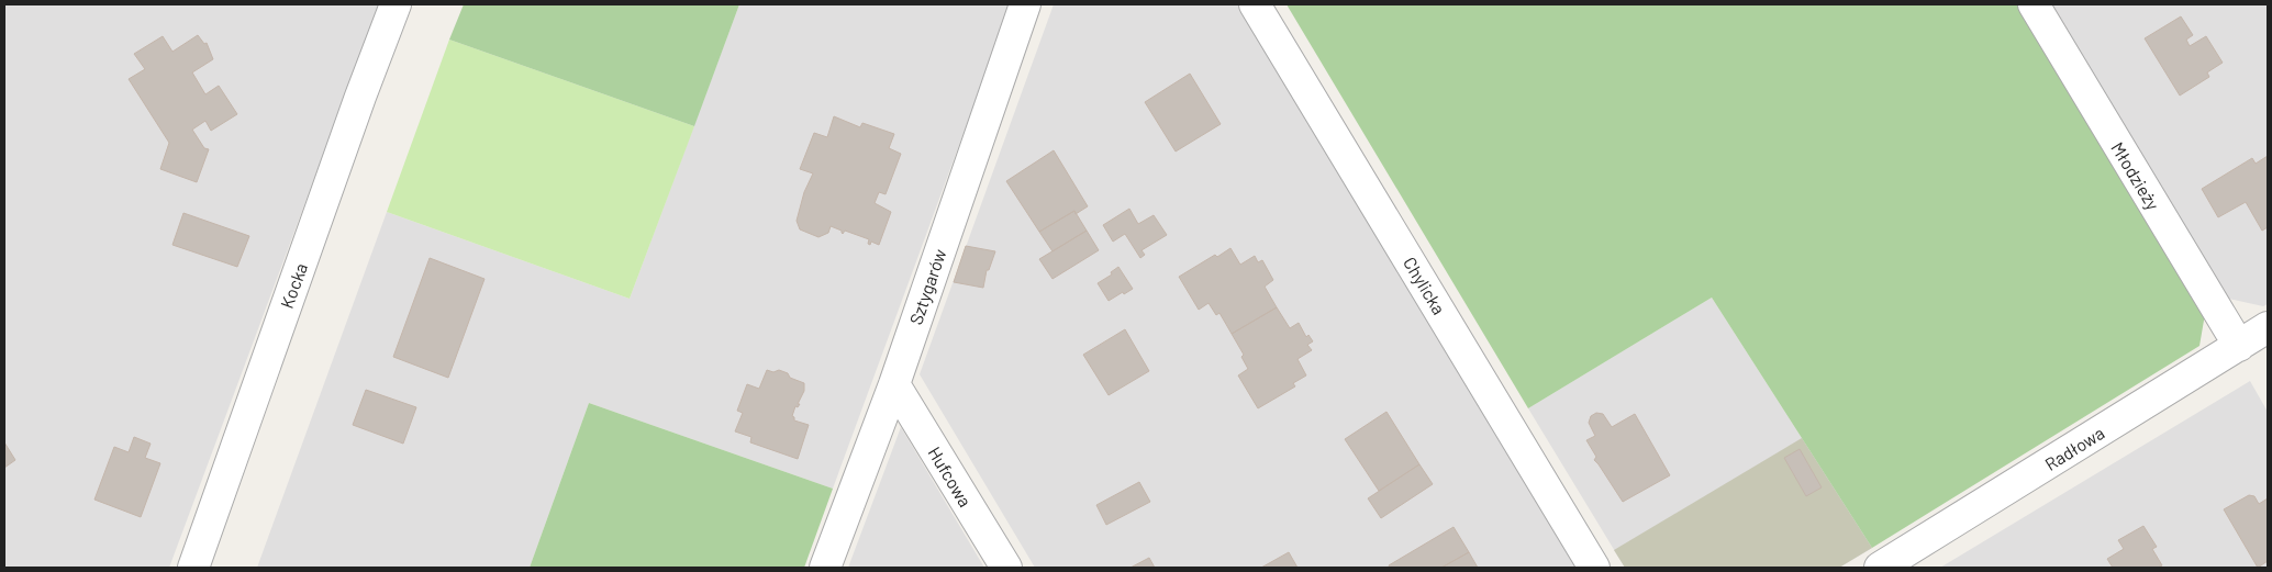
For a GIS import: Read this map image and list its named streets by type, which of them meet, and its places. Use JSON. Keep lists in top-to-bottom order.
{
  "streets": {
    "street": [
      "Młodzieży",
      "Kocka",
      "Chylicka",
      "Sztygarów",
      "Radłowa",
      "Hufcowa"
    ]
  },
  "crossings": [
    ["Młodzieży", "Radłowa"],
    ["Sztygarów", "Hufcowa"]
  ]
}
